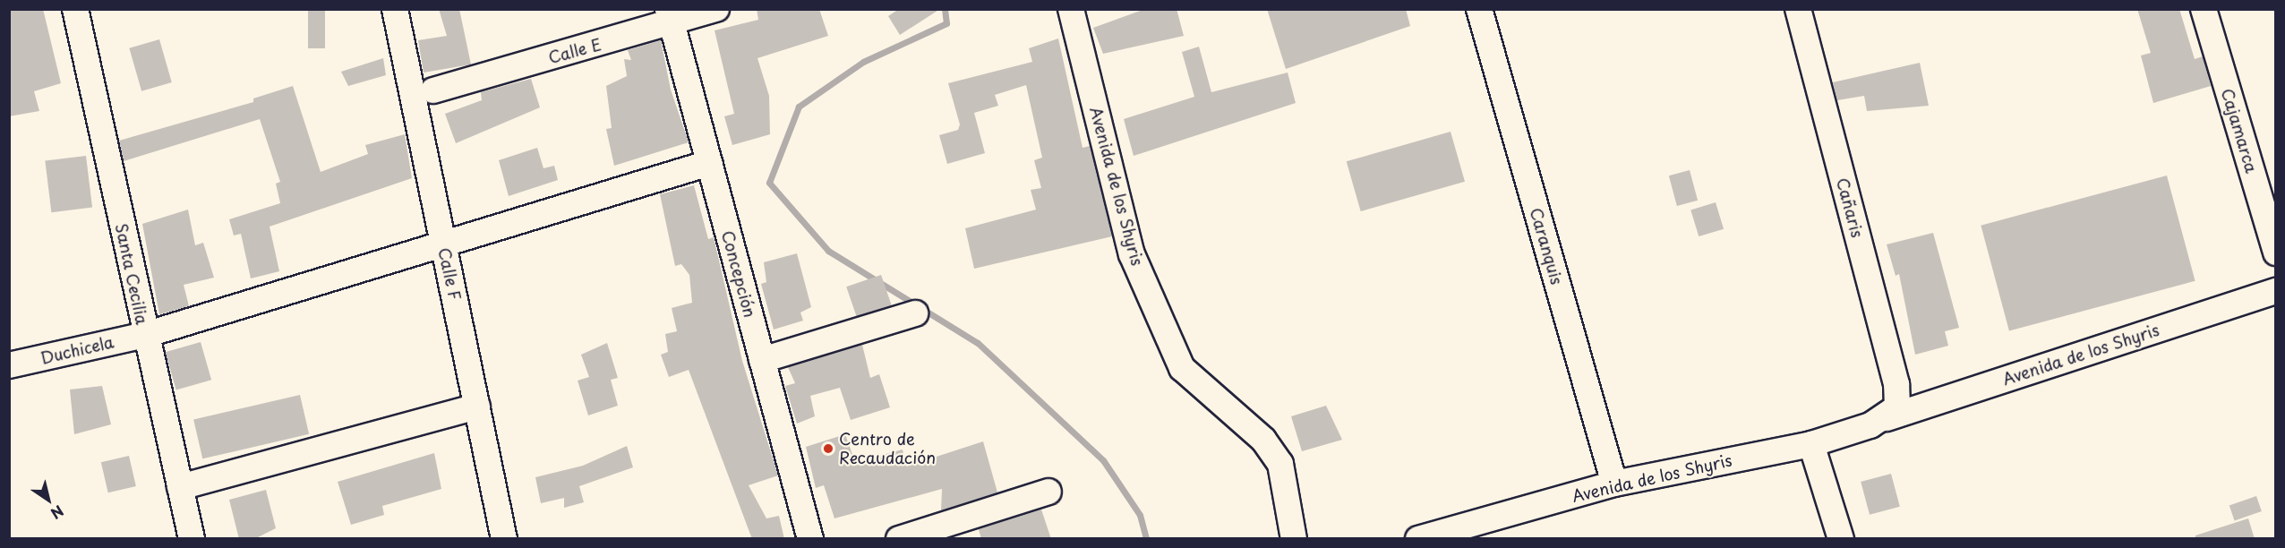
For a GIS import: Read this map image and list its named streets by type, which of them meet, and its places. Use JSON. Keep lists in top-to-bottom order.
{
  "streets": {
    "street": [
      "Calle E",
      "Cajamarca",
      "Avenida de los Shyris",
      "Cañaris",
      "Caranquis",
      "Santa Cecilia",
      "Calle F",
      "Concepción",
      "Duchicela"
    ]
  },
  "crossings": [
    ["Calle E", "Concepción"],
    ["Avenida de los Shyris", "Cañaris"],
    ["Avenida de los Shyris", "Caranquis"],
    ["Santa Cecilia", "Duchicela"],
    ["Calle F", "Duchicela"],
    ["Concepción", "Duchicela"]
  ],
  "places": ["Centro de Recaudación"],
  "north": "bottom right"
}
